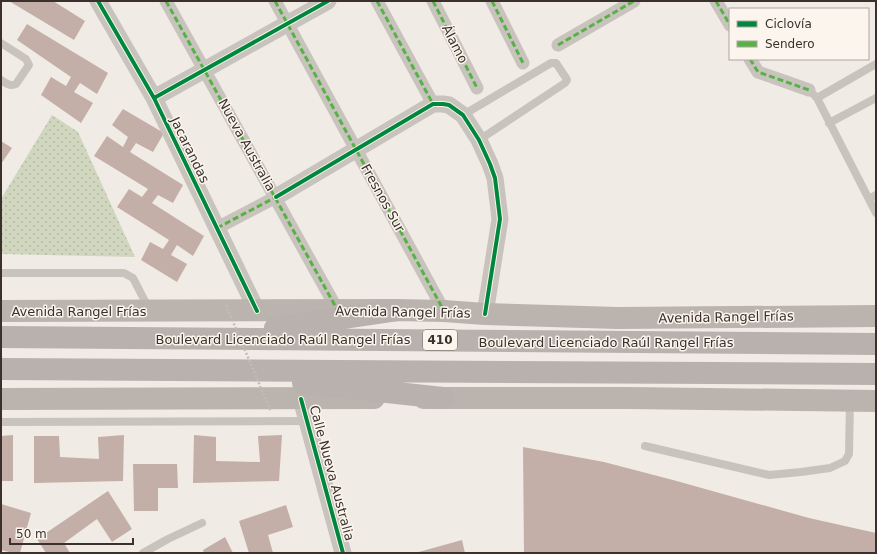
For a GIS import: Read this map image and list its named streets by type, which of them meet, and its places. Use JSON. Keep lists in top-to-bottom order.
{
  "streets": {
    "main road": ["Avenida Rangel Frías", "Boulevard Licenciado Raúl Rangel Frías", "410"],
    "street": [
      "Álamo",
      "Nueva Australia",
      "Jacarandas",
      "Fresnos Sur",
      "Calle Nueva Australia"
    ]
  },
  "crossings": [
    ["Nueva Australia", "Avenida Rangel Frías"],
    ["Jacarandas", "Avenida Rangel Frías"],
    ["Fresnos Sur", "Avenida Rangel Frías"]
  ],
  "legend": ["Ciclovía", "Sendero"],
  "scale_bar": "50 m"
}
